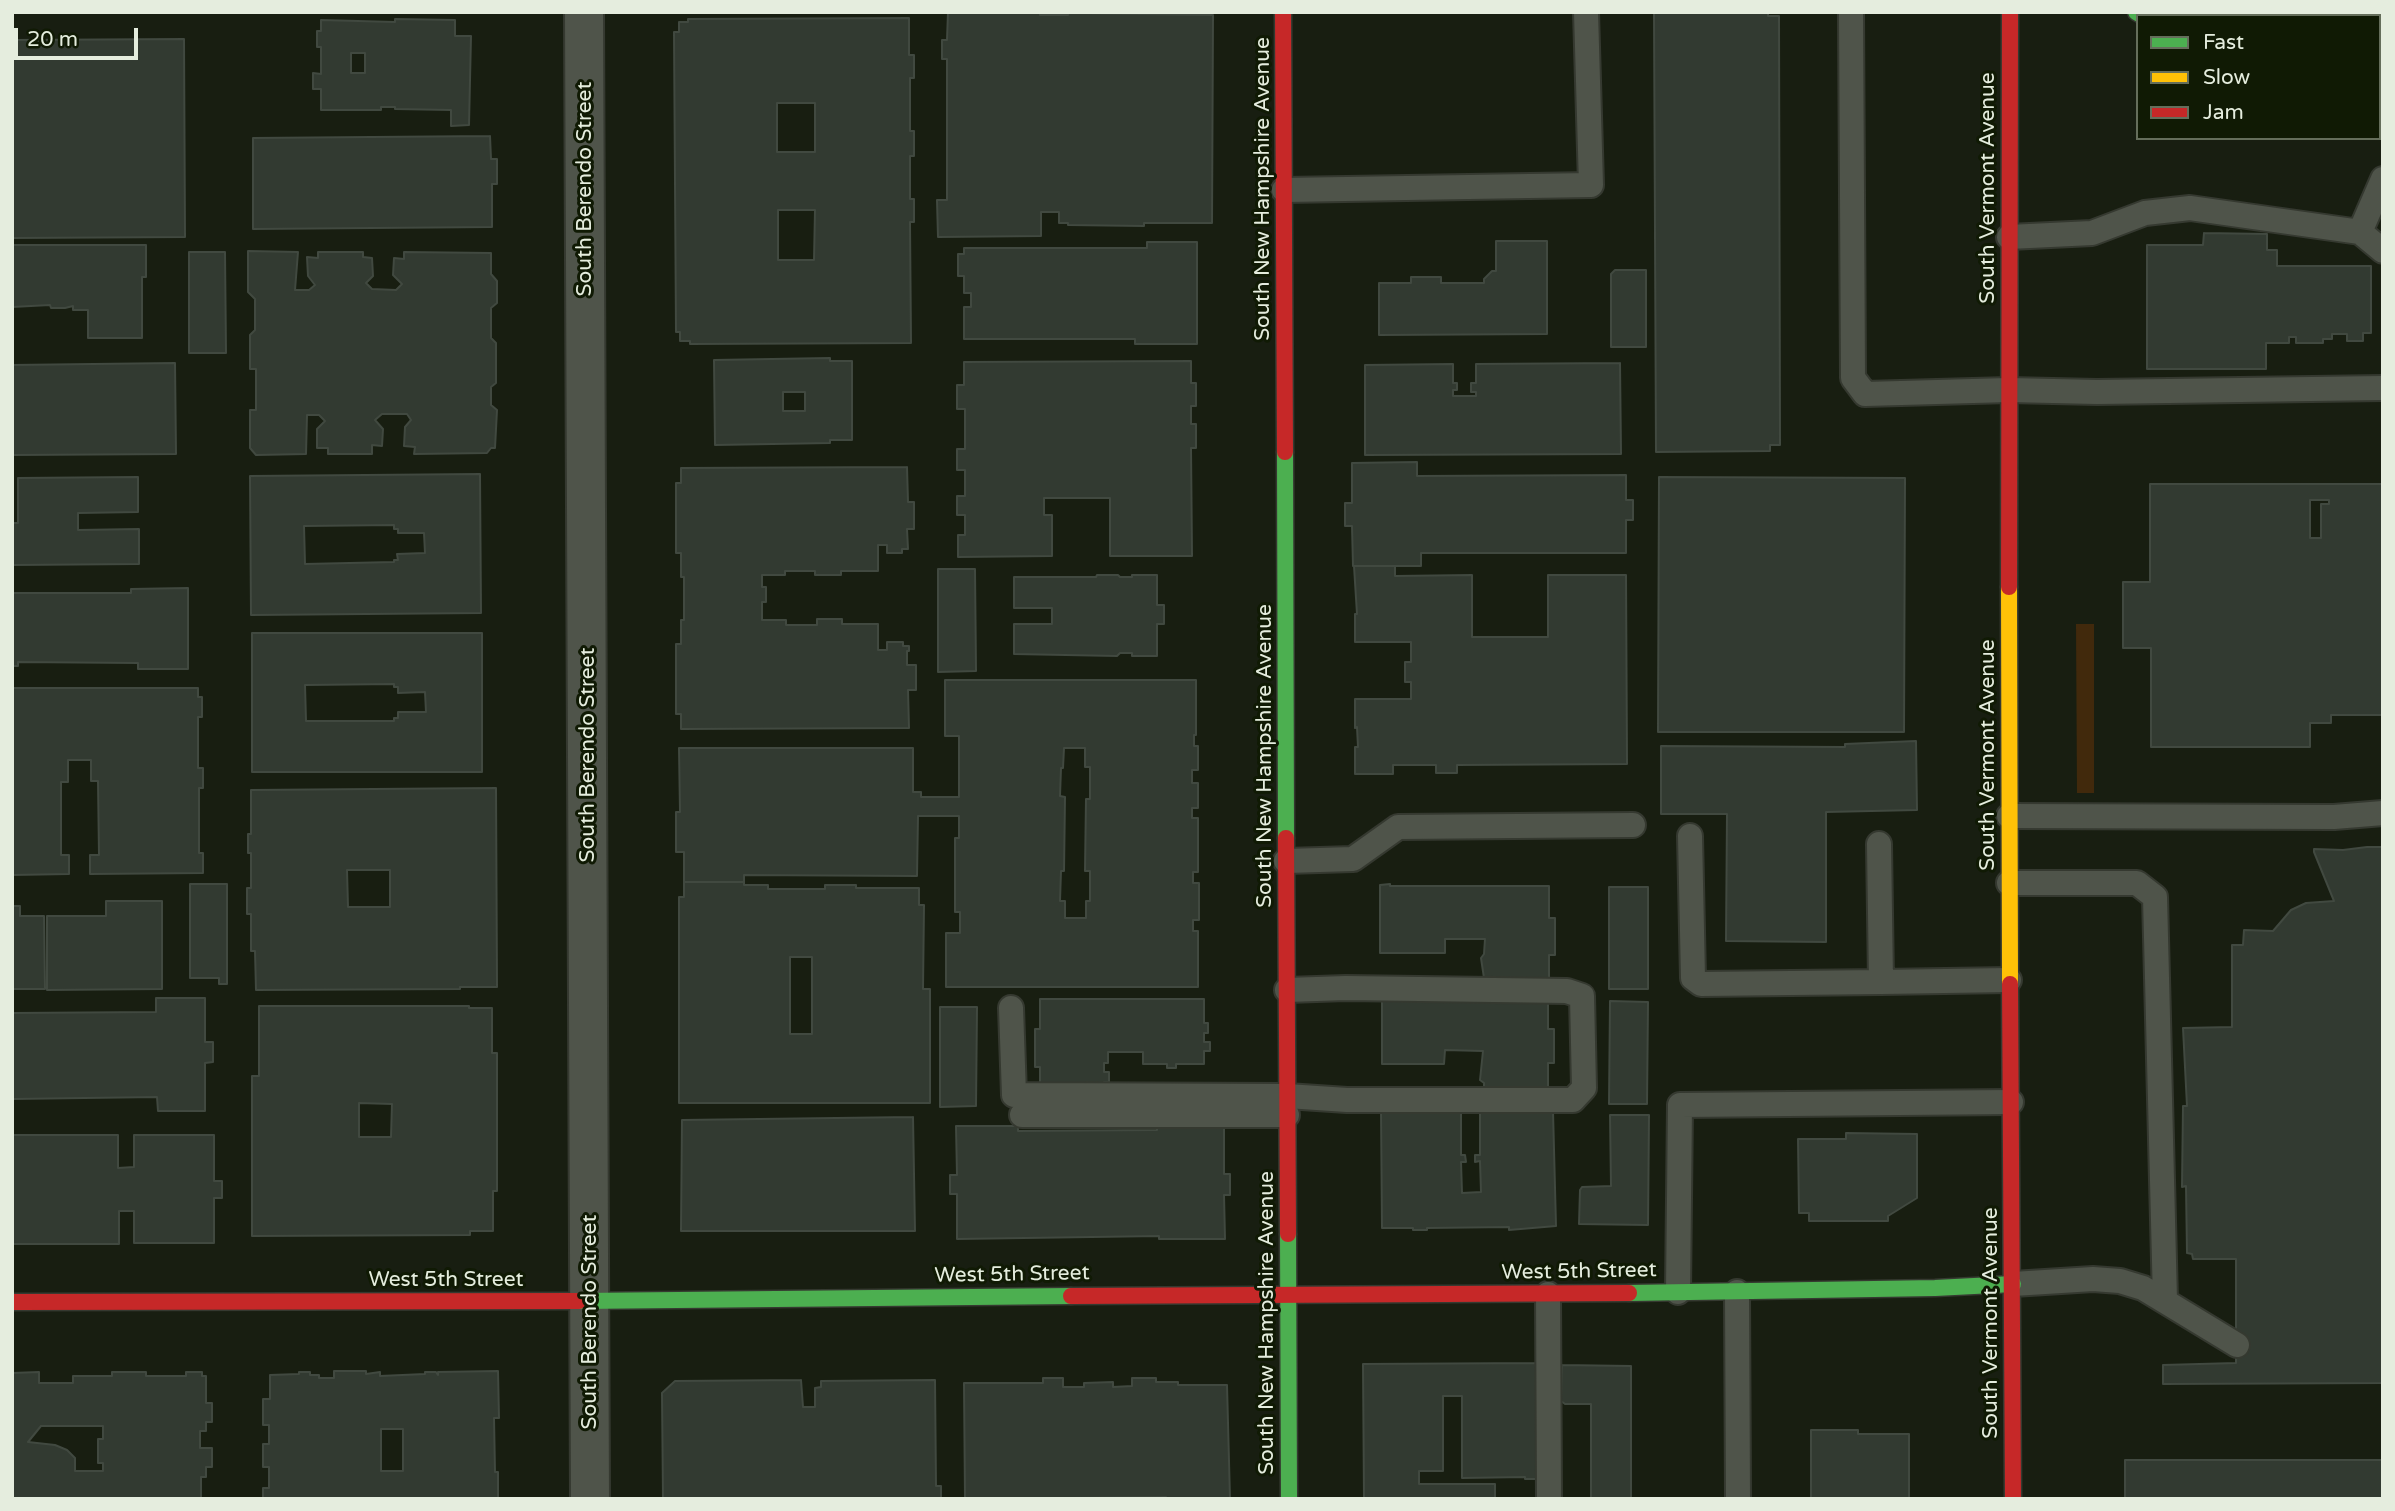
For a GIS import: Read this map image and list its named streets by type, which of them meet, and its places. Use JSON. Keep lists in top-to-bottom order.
{
  "streets": {
    "street": [
      "South Vermont Avenue",
      "South Berendo Street",
      "South New Hampshire Avenue",
      "West 5th Street"
    ]
  },
  "crossings": [
    ["South Vermont Avenue", "West 5th Street"],
    ["South Berendo Street", "West 5th Street"],
    ["South New Hampshire Avenue", "West 5th Street"]
  ],
  "legend": ["Fast", "Slow", "Jam"],
  "scale_bar": "20 m"
}
